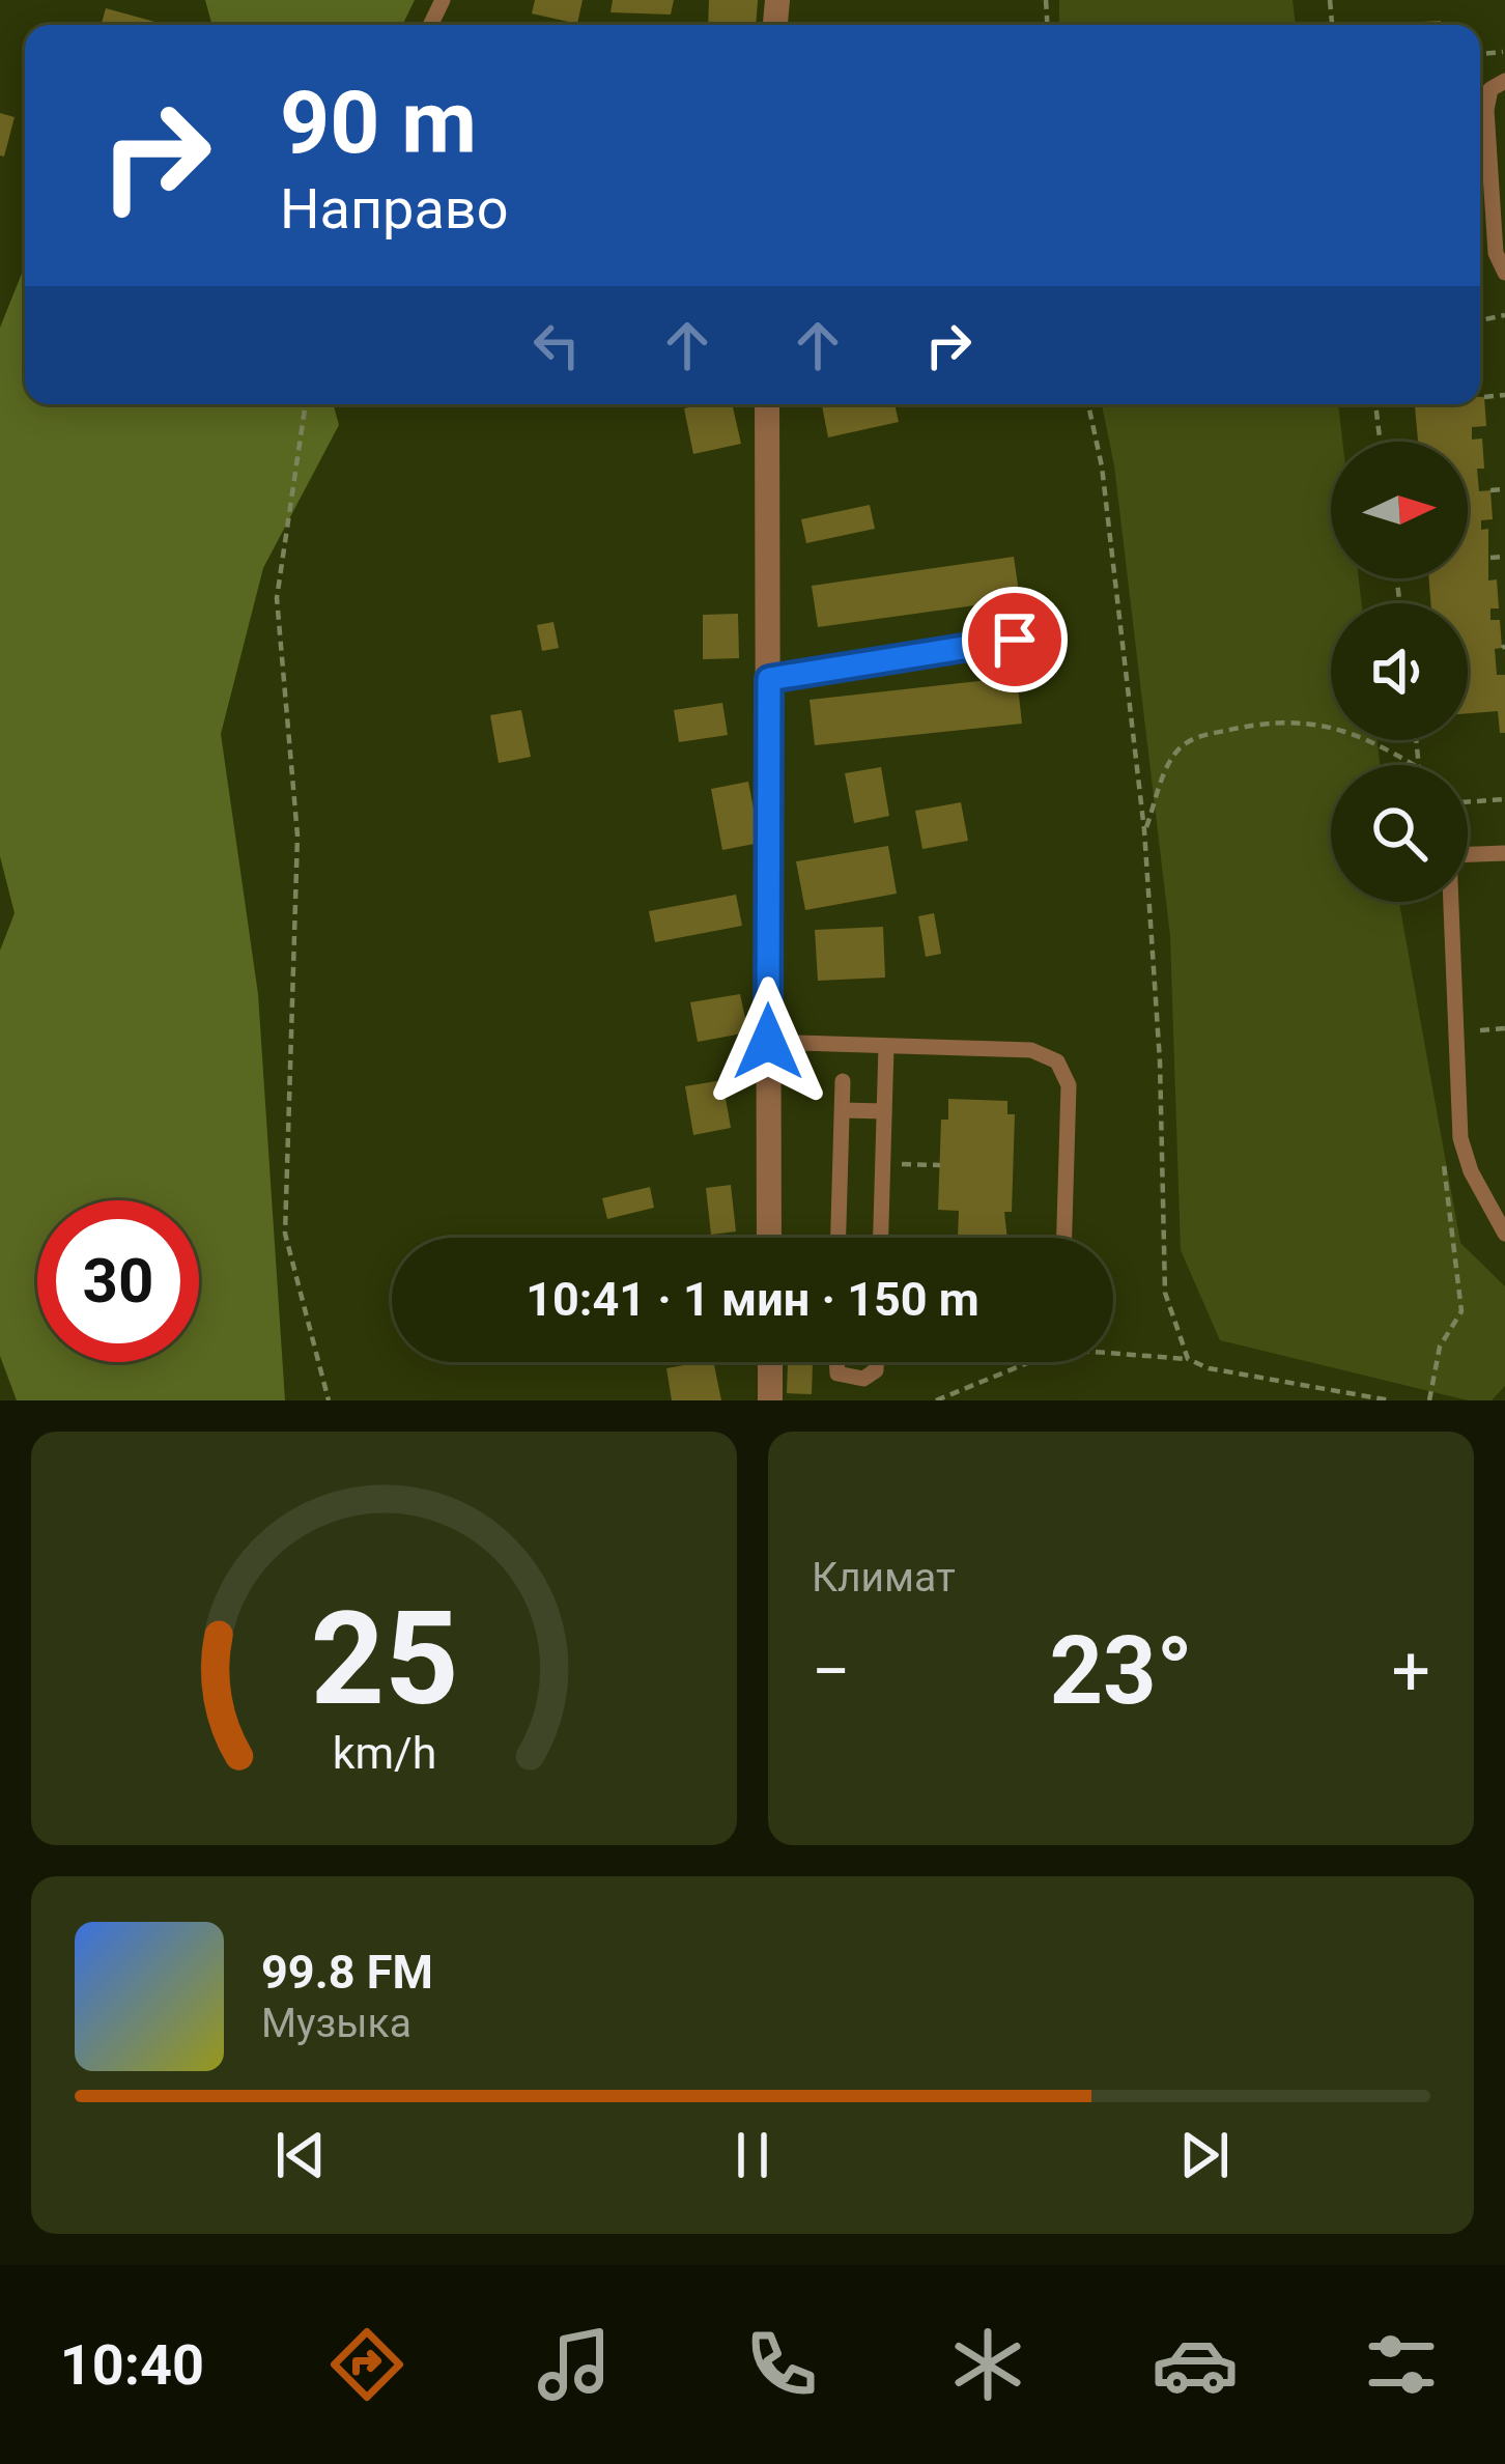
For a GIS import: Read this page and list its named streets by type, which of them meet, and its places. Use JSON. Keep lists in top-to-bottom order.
{
  "north": "right",
  "page": {
    "turn": ["90 m", "Направо"],
    "limit": "30",
    "trip": "10:41 · 1 мин · 150 m",
    "tile": "Климат",
    "heat": ["−", "23°", "+"],
    "song": ["99.8 FM", "Музыка"],
    "tabs": "10:40",
    "gauge": ["25", "km/h"]
  }
}
